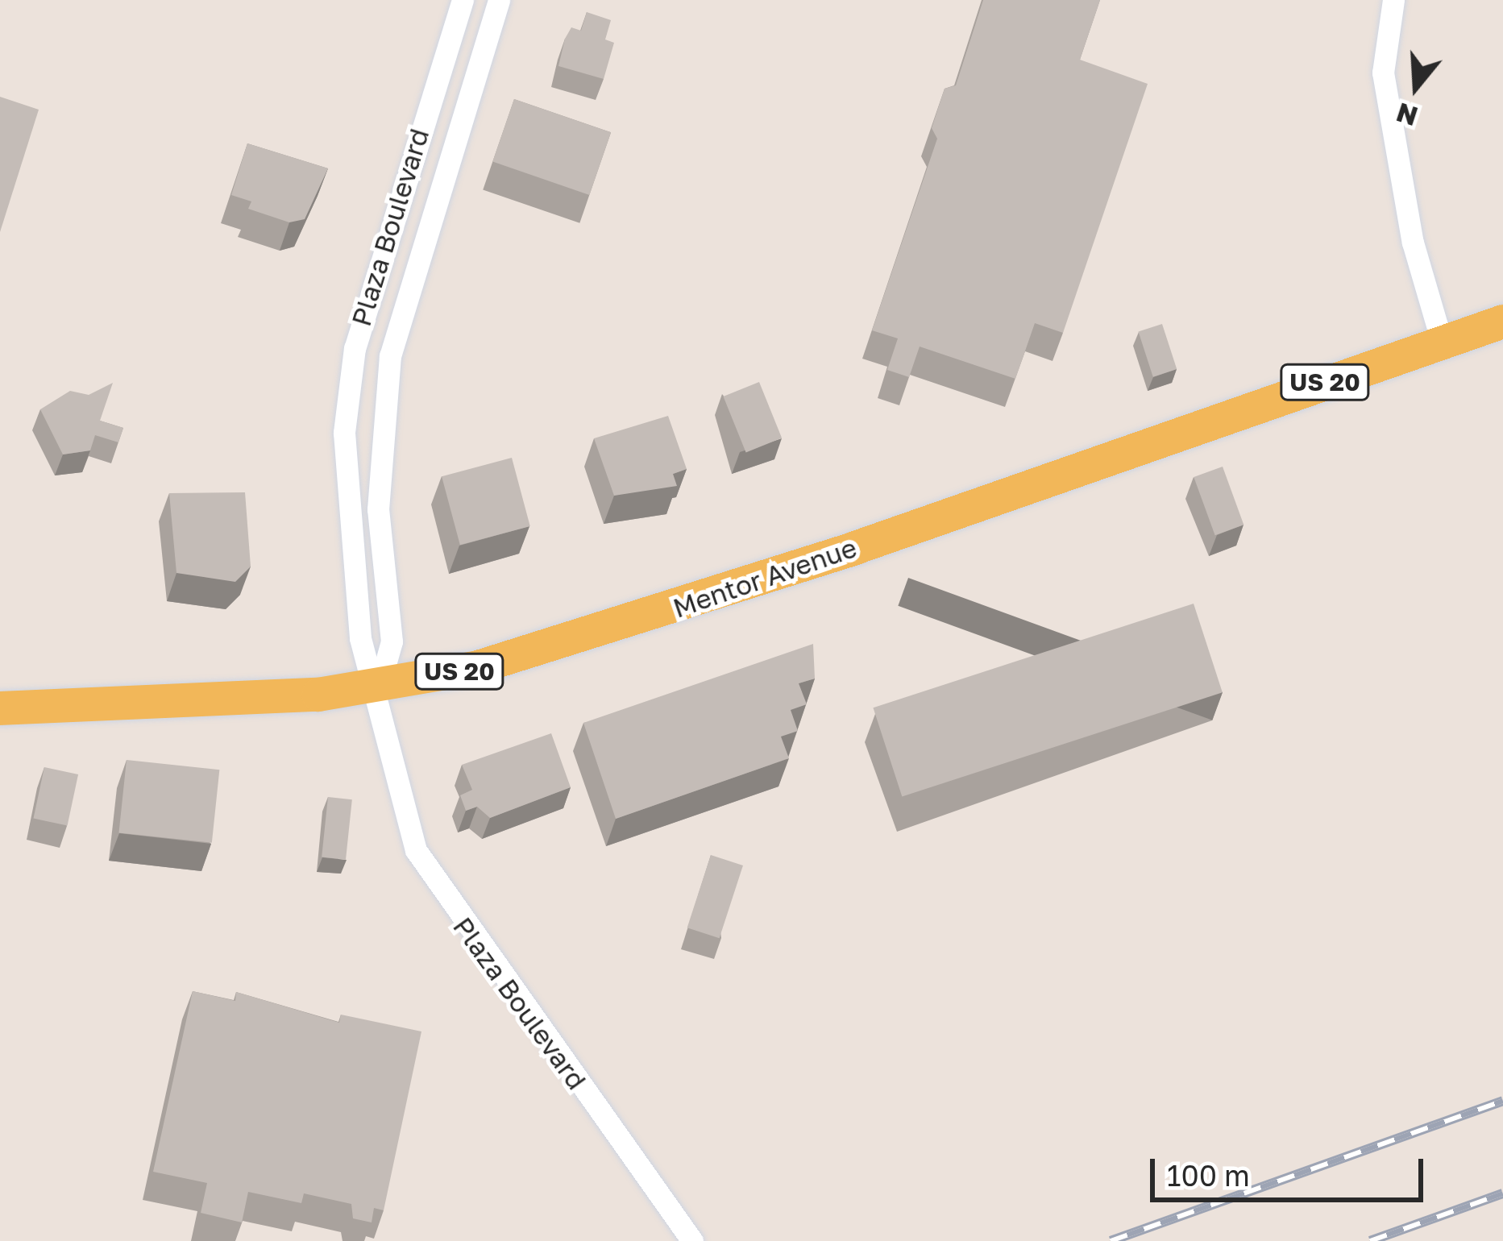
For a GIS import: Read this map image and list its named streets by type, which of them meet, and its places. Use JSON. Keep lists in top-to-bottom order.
{
  "streets": {
    "main road": ["US 20", "Mentor Avenue"],
    "street": ["Plaza Boulevard"]
  },
  "crossings": [
    ["Plaza Boulevard", "Mentor Avenue"]
  ],
  "scale_bar": "100 m",
  "north": "bottom"
}
